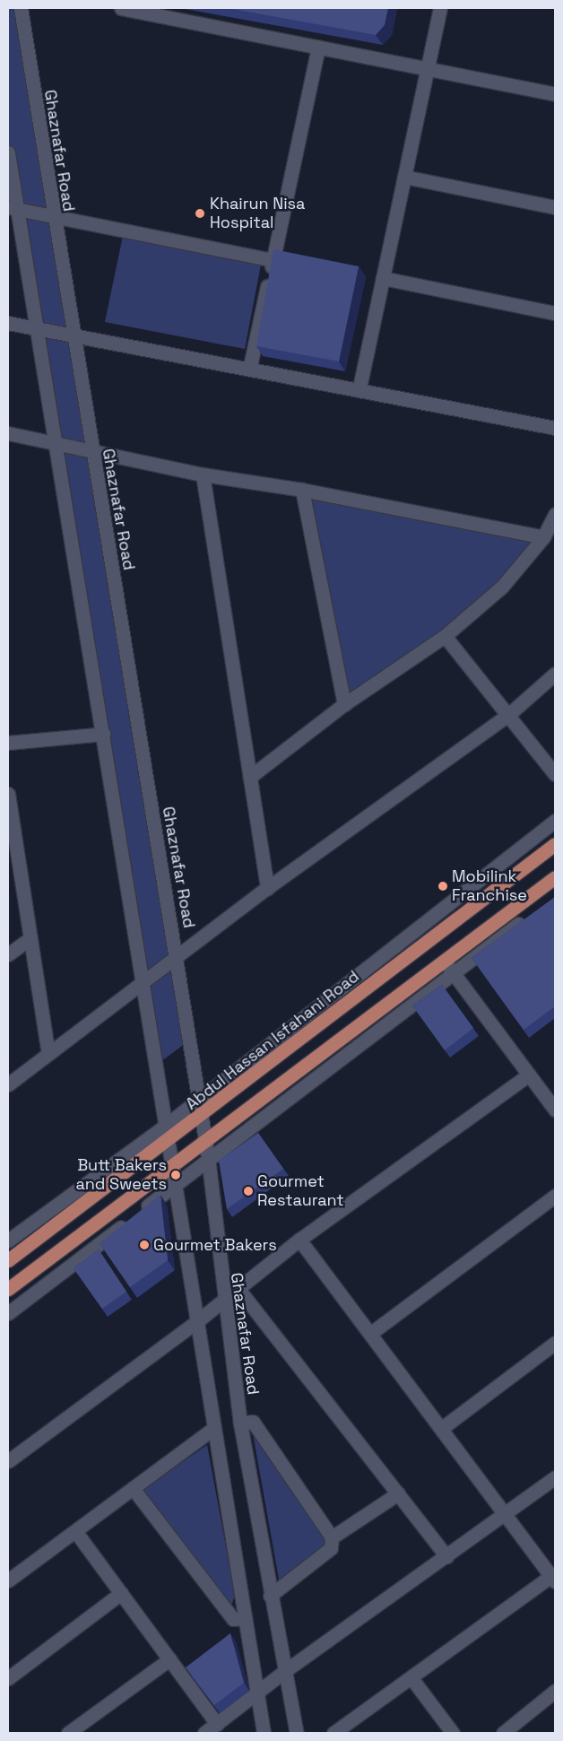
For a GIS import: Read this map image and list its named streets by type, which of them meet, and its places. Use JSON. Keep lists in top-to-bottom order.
{
  "streets": {
    "main road": ["Abdul Hassan Isfahani Road"],
    "street": ["Ghaznafar Road"]
  },
  "crossings": [
    ["Ghaznafar Road", "Abdul Hassan Isfahani Road"]
  ],
  "places": [
    "Khairun Nisa Hospital",
    "Mobilink Franchise",
    "Butt Bakers and Sweets",
    "Gourmet Restaurant",
    "Gourmet Bakers"
  ]
}
